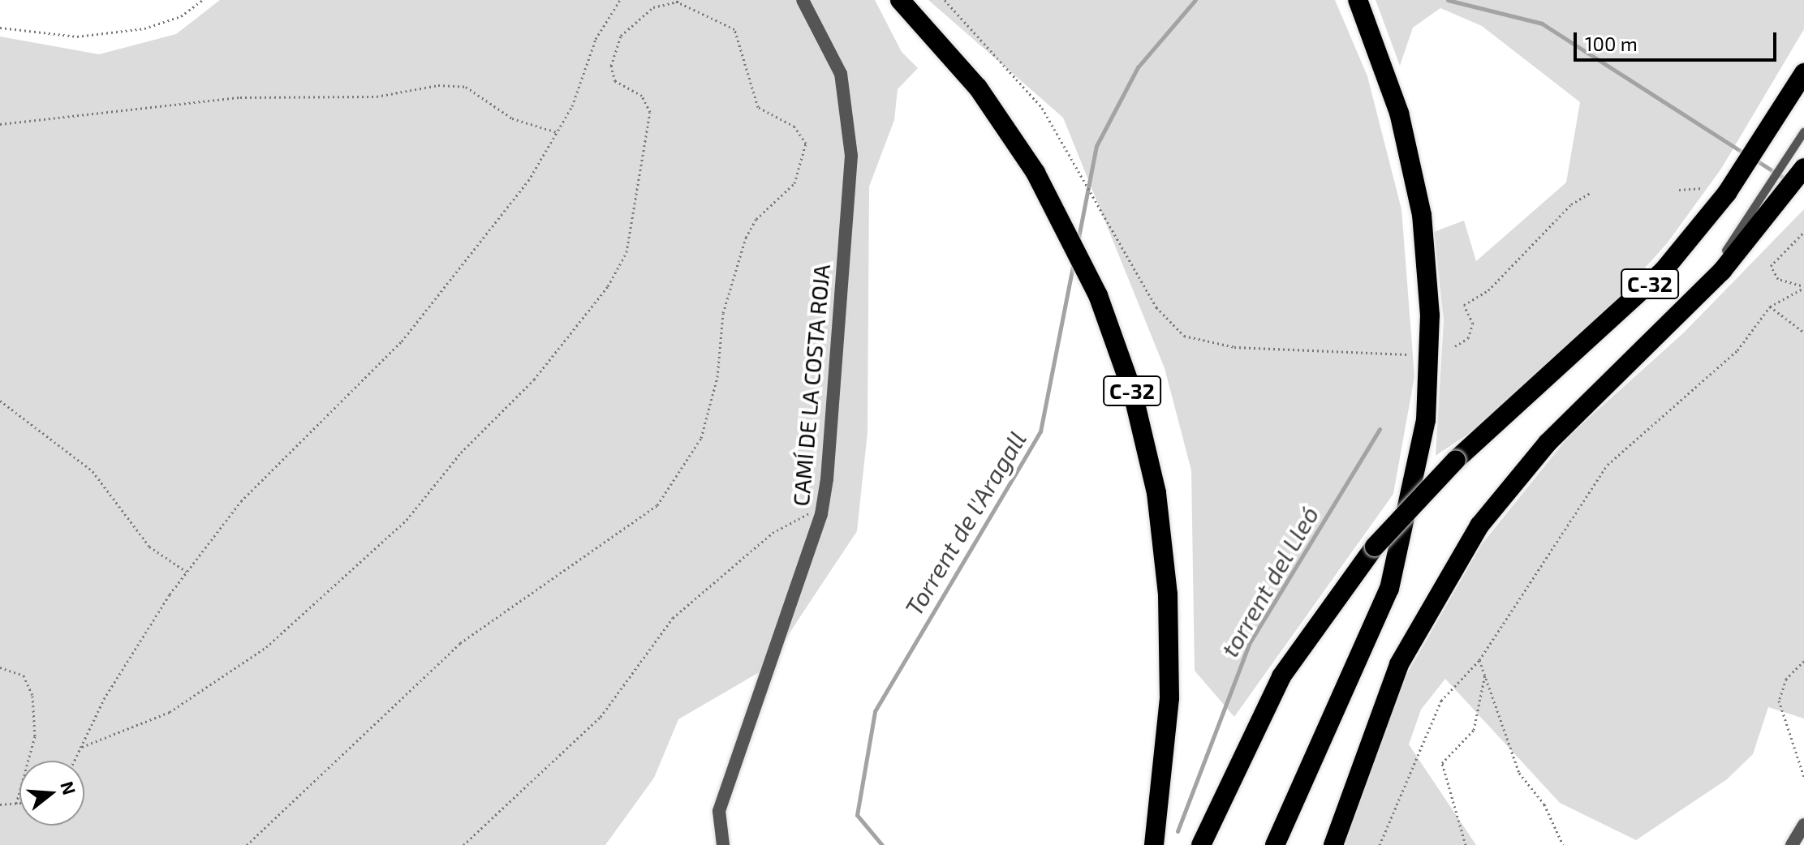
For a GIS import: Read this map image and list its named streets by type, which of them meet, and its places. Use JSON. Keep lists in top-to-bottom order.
{
  "streets": {
    "highway": ["C-32"],
    "street": ["CAMÍ DE LA COSTA ROJA"]
  },
  "water": ["Torrent de l'Aragall", "torrent del Lleó"],
  "scale_bar": "100 m",
  "north": "right"
}
